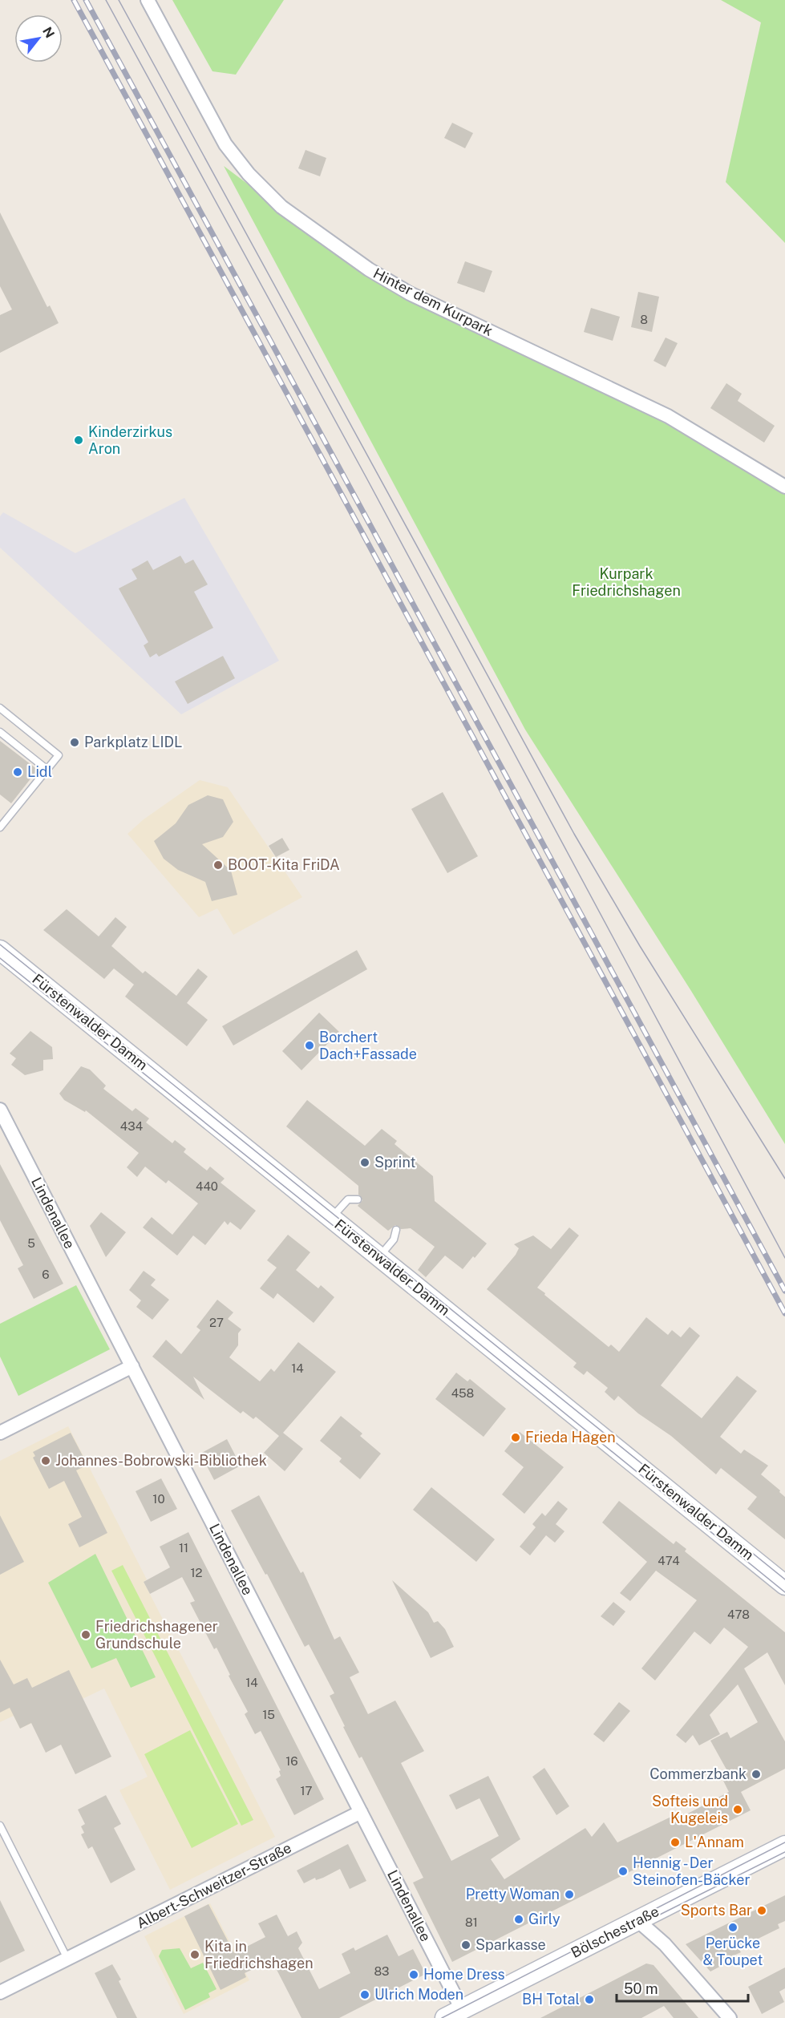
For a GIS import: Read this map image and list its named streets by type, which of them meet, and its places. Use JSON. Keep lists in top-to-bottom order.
{
  "streets": {
    "main road": ["Fürstenwalder Damm", "Bölschestraße"],
    "street": ["Hinter dem Kurpark", "Lindenallee", "Albert-Schweitzer-Straße"]
  },
  "crossings": [
    ["Lindenallee", "Albert-Schweitzer-Straße"],
    ["Lindenallee", "Bölschestraße"]
  ],
  "parks": ["Kurpark Friedrichshagen"],
  "places": [
    "Kinderzirkus Aron",
    "Parkplatz LIDL",
    "Lidl",
    "BOOT-Kita FriDA",
    "Borchert Dach+Fassade",
    "Sprint",
    "Frieda Hagen",
    "Johannes-Bobrowski-Bibliothek",
    "Friedrichshagener Grundschule",
    "Commerzbank",
    "Softeis und Kugeleis",
    "L'Annam",
    "Hennig - Der Steinofen-Bäcker",
    "Pretty Woman",
    "Sports Bar",
    "Girly",
    "Perücke & Toupet",
    "Sparkasse",
    "Kita in Friedrichshagen",
    "Home Dress",
    "Ulrich Moden",
    "BH Total"
  ],
  "house_numbers": [
    "8",
    "434",
    "440",
    "5",
    "6",
    "27",
    "14",
    "458",
    "10",
    "11",
    "474",
    "12",
    "478",
    "14",
    "15",
    "16",
    "17",
    "81",
    "83"
  ],
  "scale_bar": "50 m",
  "north": "top right"
}
